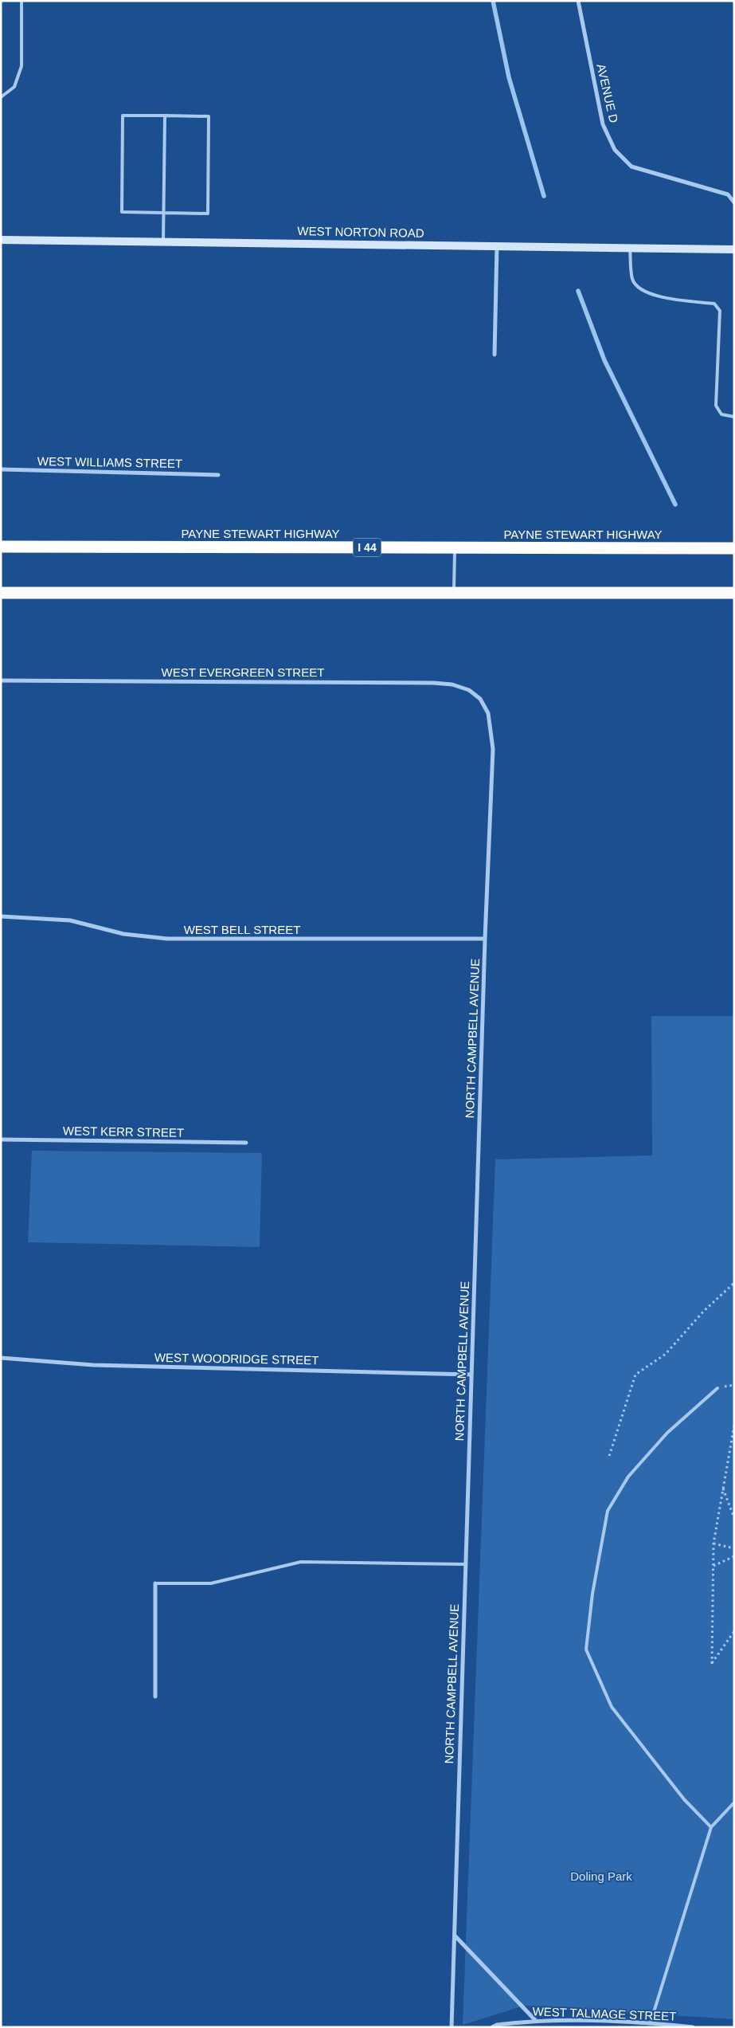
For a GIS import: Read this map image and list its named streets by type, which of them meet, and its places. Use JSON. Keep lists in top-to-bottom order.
{
  "streets": {
    "highway": ["PAYNE STEWART HIGHWAY", "I 44"],
    "main road": ["WEST NORTON ROAD"],
    "street": [
      "AVENUE D",
      "WEST WILLIAMS STREET",
      "WEST EVERGREEN STREET",
      "WEST BELL STREET",
      "NORTH CAMPBELL AVENUE",
      "WEST KERR STREET",
      "WEST WOODRIDGE STREET",
      "WEST TALMAGE STREET"
    ]
  },
  "crossings": [
    ["WEST EVERGREEN STREET", "NORTH CAMPBELL AVENUE"],
    ["WEST BELL STREET", "NORTH CAMPBELL AVENUE"],
    ["NORTH CAMPBELL AVENUE", "WEST WOODRIDGE STREET"]
  ],
  "parks": ["Doling Park"]
}
